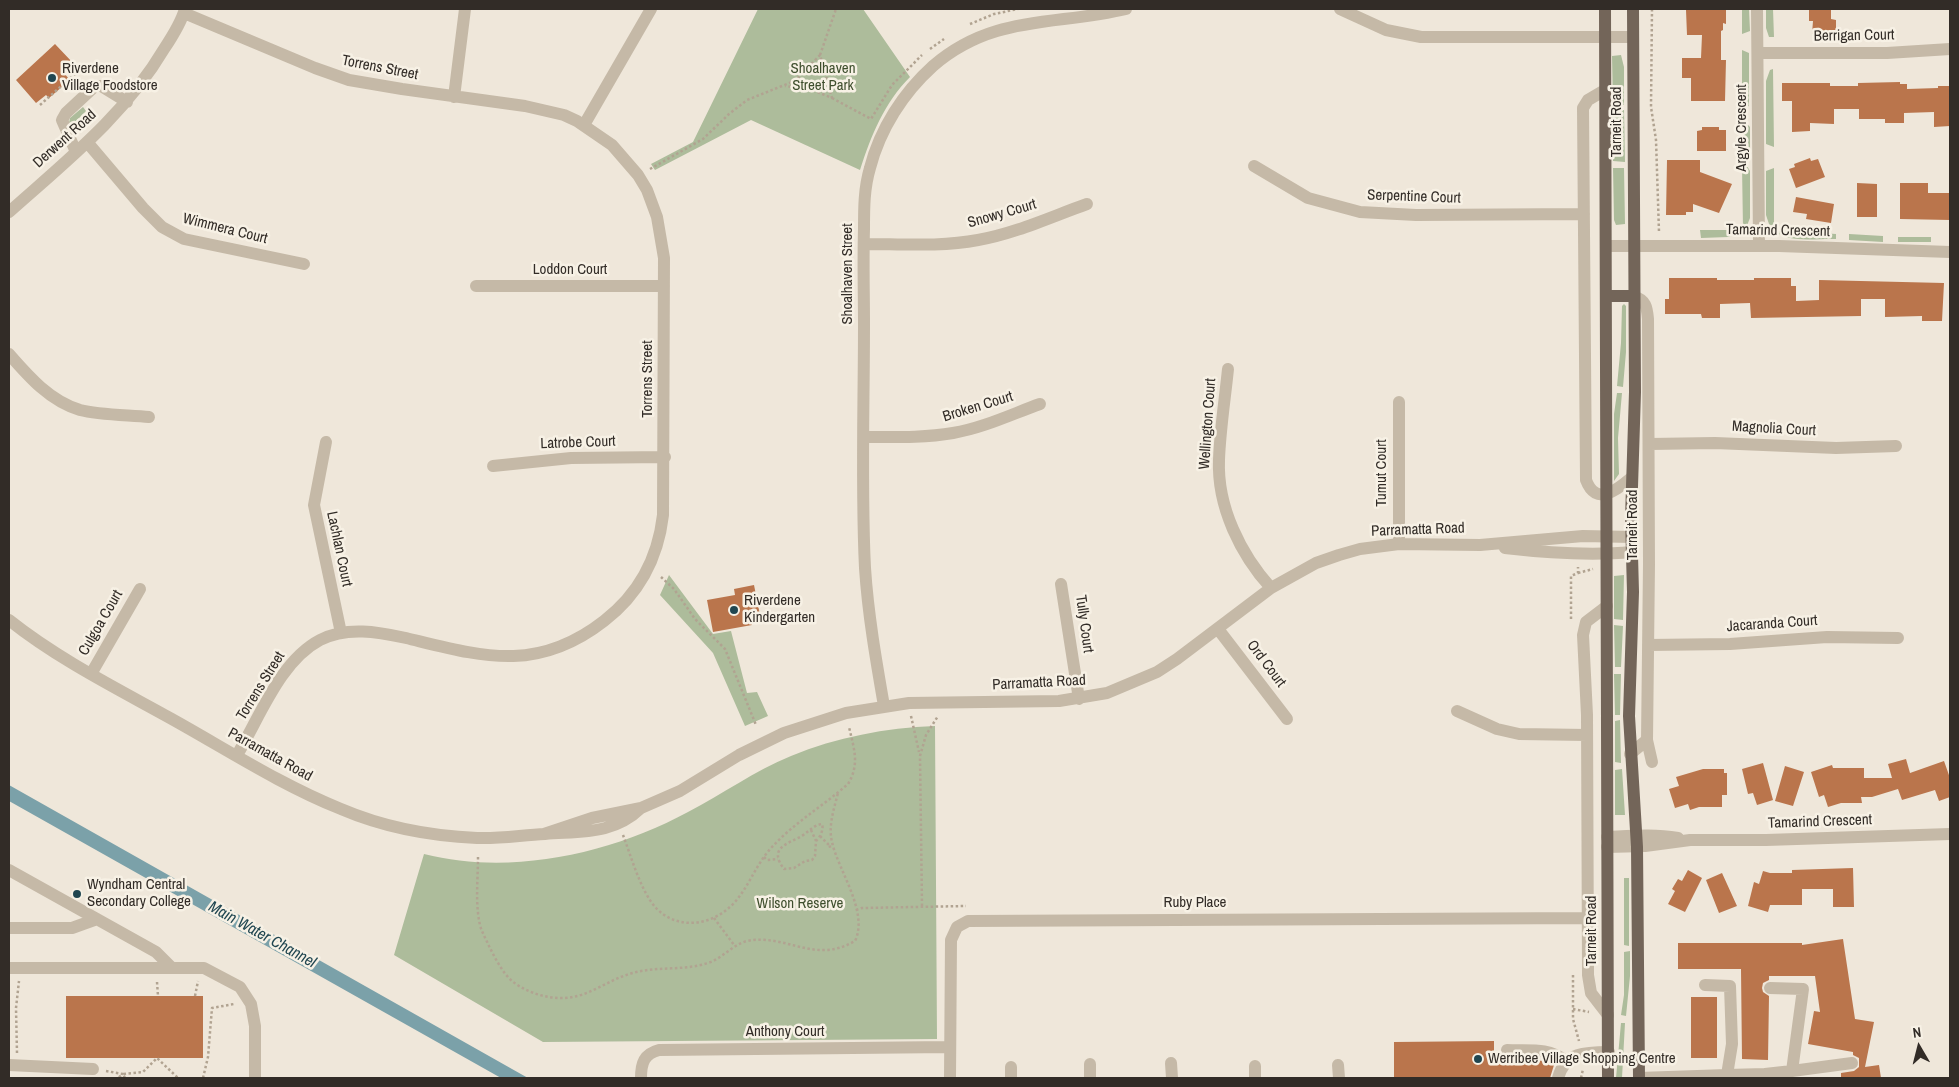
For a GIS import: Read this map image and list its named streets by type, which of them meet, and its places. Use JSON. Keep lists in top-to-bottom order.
{
  "streets": {
    "main road": ["Tarneit Road"],
    "street": [
      "Berrigan Court",
      "Torrens Street",
      "Argyle Crescent",
      "Derwent Road",
      "Serpentine Court",
      "Snowy Court",
      "Wimmera Court",
      "Tamarind Crescent",
      "Loddon Court",
      "Shoalhaven Street",
      "Broken Court",
      "Wellington Court",
      "Magnolia Court",
      "Latrobe Court",
      "Tumut Court",
      "Parramatta Road",
      "Lachlan Court",
      "Culgoa Court",
      "Tully Court",
      "Jacaranda Court",
      "Ord Court",
      "Ruby Place",
      "Anthony Court"
    ]
  },
  "crossings": [
    ["Berrigan Court", "Argyle Crescent"],
    ["Torrens Street", "Derwent Road"],
    ["Torrens Street", "Loddon Court"],
    ["Torrens Street", "Latrobe Court"],
    ["Torrens Street", "Parramatta Road"],
    ["Torrens Street", "Lachlan Court"],
    ["Tarneit Road", "Serpentine Court"],
    ["Tarneit Road", "Tamarind Crescent"],
    ["Tarneit Road", "Magnolia Court"],
    ["Tarneit Road", "Parramatta Road"],
    ["Tarneit Road", "Jacaranda Court"],
    ["Tarneit Road", "Ruby Place"],
    ["Argyle Crescent", "Tamarind Crescent"],
    ["Derwent Road", "Wimmera Court"],
    ["Snowy Court", "Shoalhaven Street"],
    ["Shoalhaven Street", "Broken Court"],
    ["Shoalhaven Street", "Parramatta Road"],
    ["Wellington Court", "Parramatta Road"],
    ["Tumut Court", "Parramatta Road"],
    ["Parramatta Road", "Culgoa Court"],
    ["Parramatta Road", "Tully Court"],
    ["Parramatta Road", "Ord Court"],
    ["Ruby Place", "Anthony Court"]
  ],
  "water": ["Main Water Channel"],
  "parks": ["Shoalhaven Street Park", "Wilson Reserve"],
  "places": [
    "Riverdene Village Foodstore",
    "Riverdene Kindergarten",
    "Wyndham Central Secondary College",
    "Werribee Village Shopping Centre"
  ],
  "north": "top"
}
